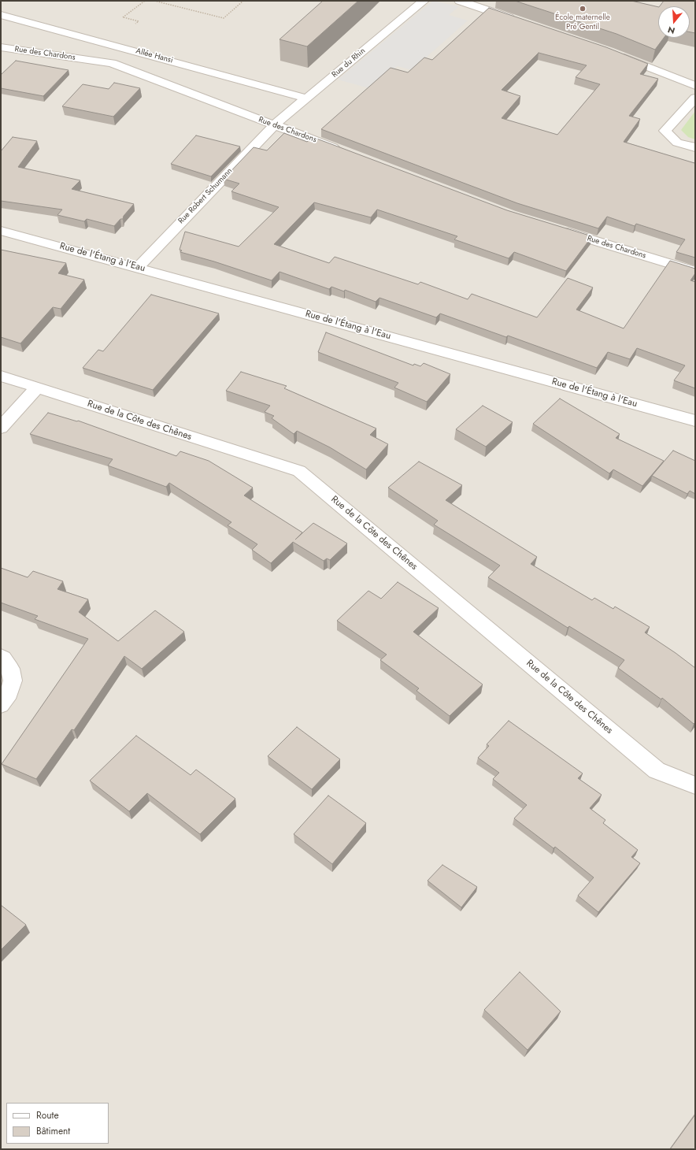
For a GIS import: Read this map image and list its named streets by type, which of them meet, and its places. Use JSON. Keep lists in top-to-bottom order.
{
  "streets": {
    "street": [
      "Rue des Chardons",
      "Allée Hansi",
      "Rue du Rhin",
      "Rue Robert Schumann",
      "Rue de l'Étang à l'Eau",
      "Rue de la Côte des Chênes"
    ]
  },
  "crossings": [
    ["Rue des Chardons", "Rue du Rhin"],
    ["Rue des Chardons", "Rue Robert Schumann"],
    ["Allée Hansi", "Rue du Rhin"],
    ["Rue du Rhin", "Rue Robert Schumann"],
    ["Rue Robert Schumann", "Rue de l'Étang à l'Eau"]
  ],
  "places": ["École maternelle Pré Gentil"],
  "legend": ["Route", "Bâtiment"],
  "north": "bottom"
}
